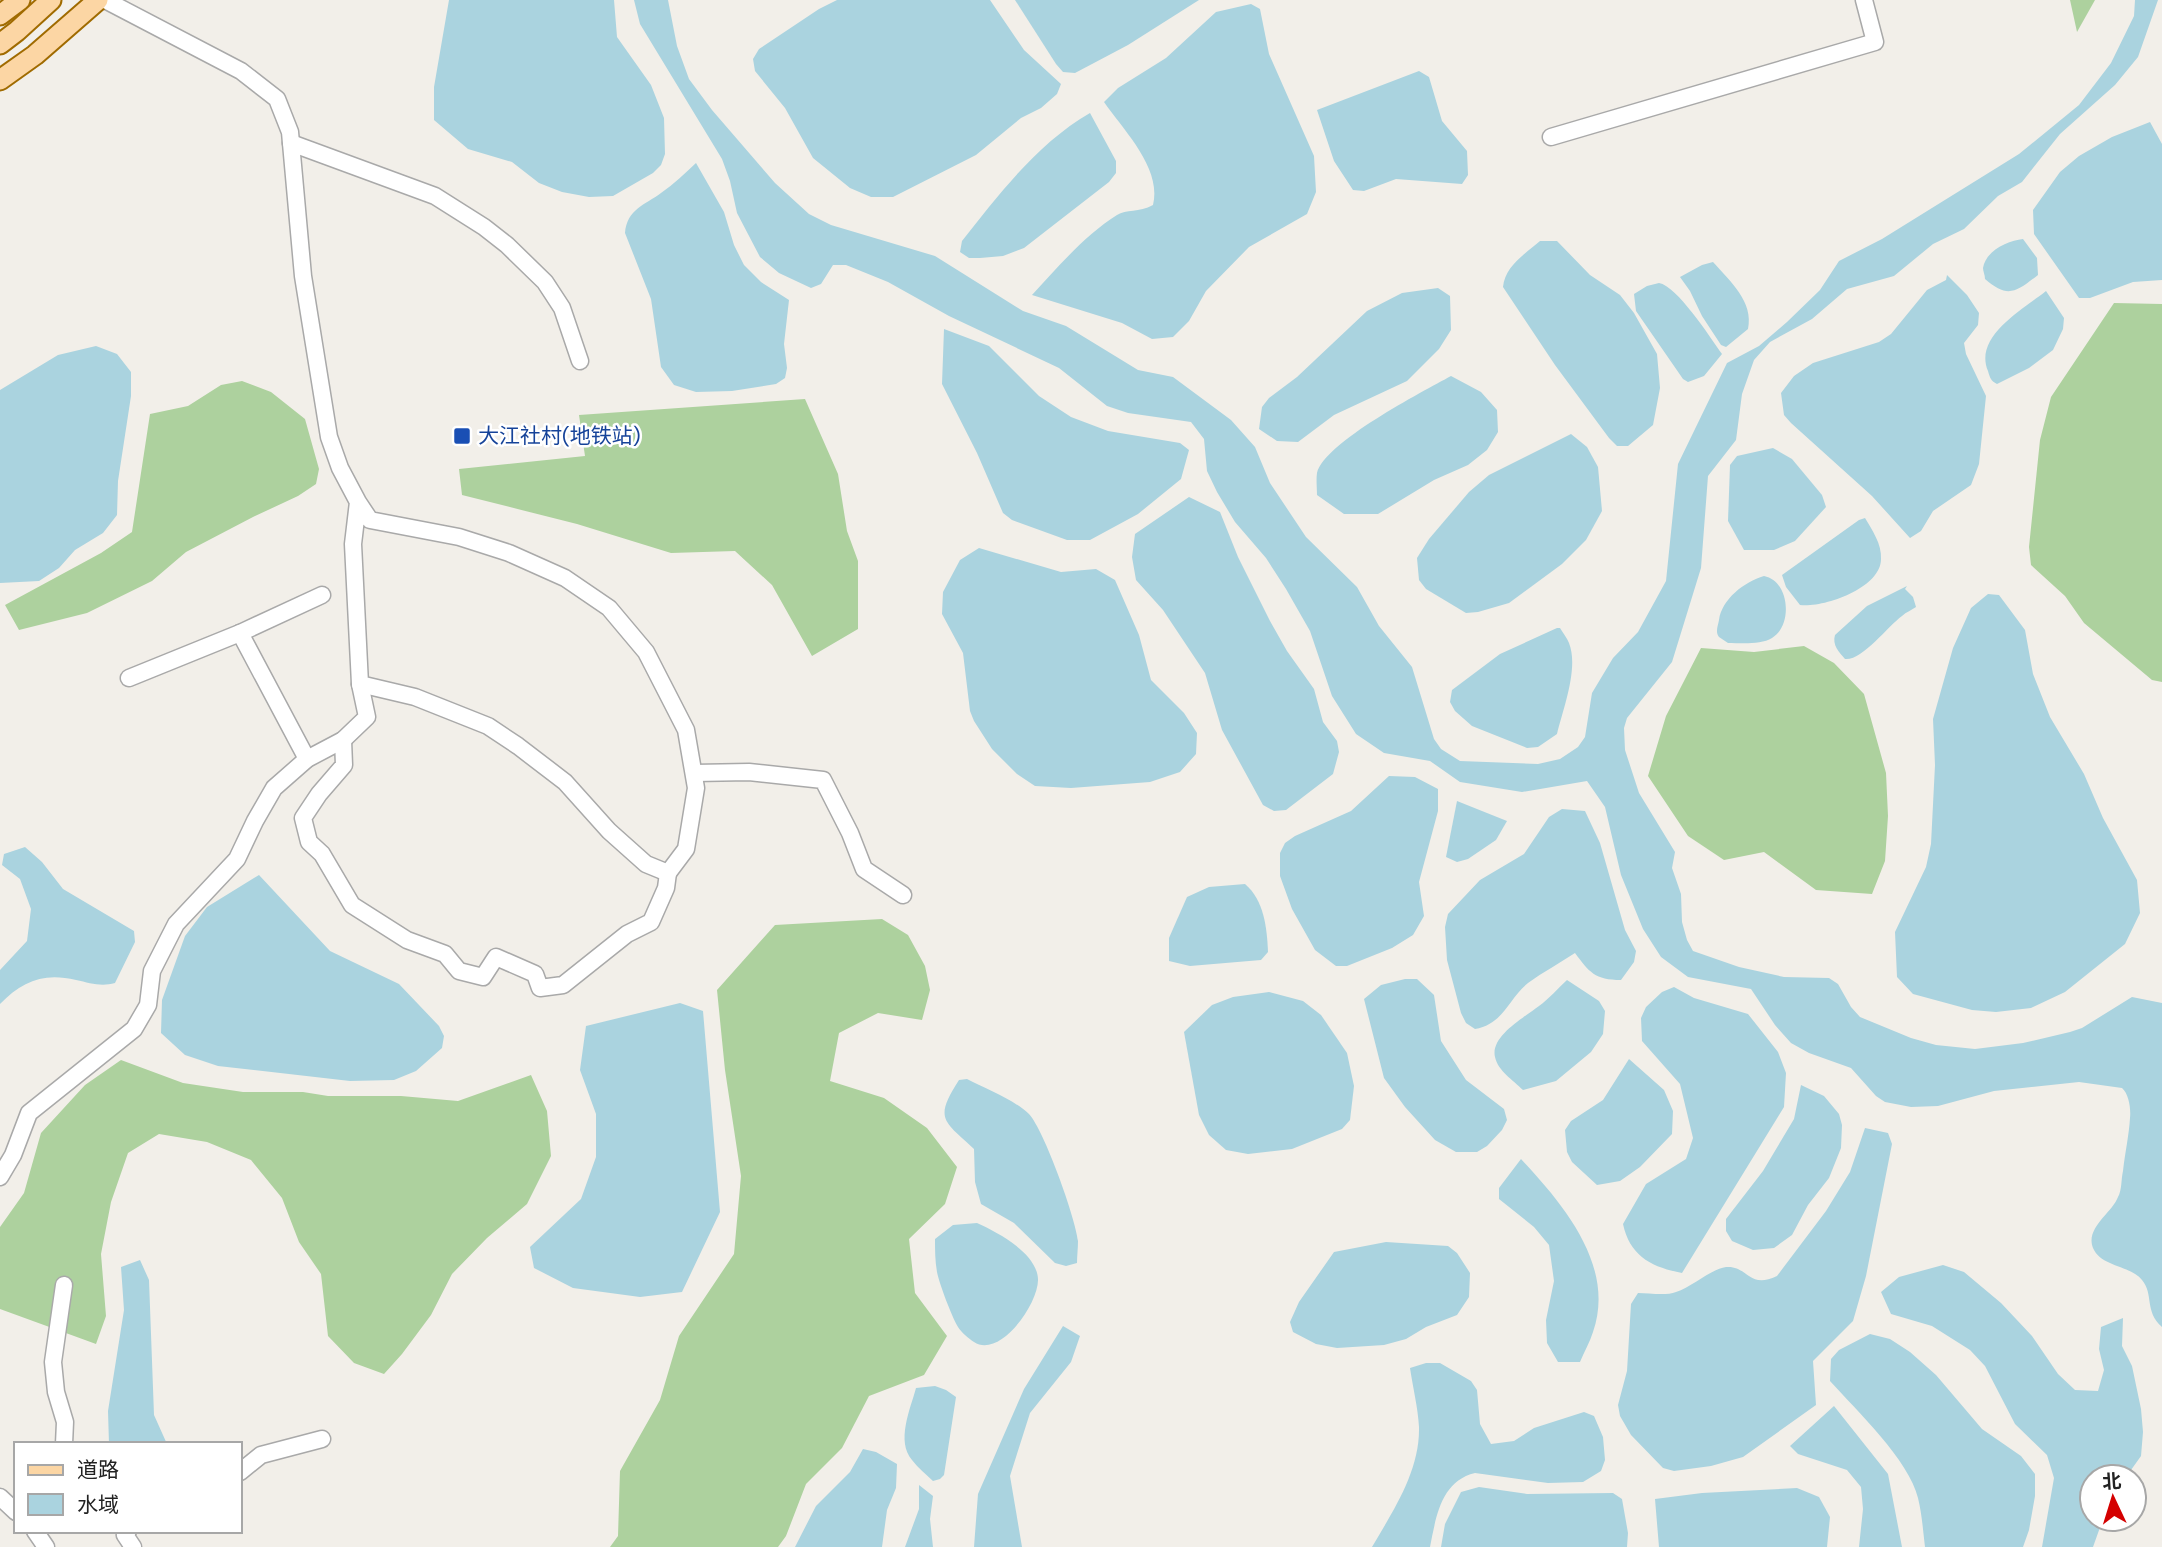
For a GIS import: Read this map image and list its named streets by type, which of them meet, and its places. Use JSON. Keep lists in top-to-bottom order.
{
  "places": {
    "transit": ["大江社村(地铁站)"]
  },
  "legend": ["道路", "水域"],
  "north": "top"
}
